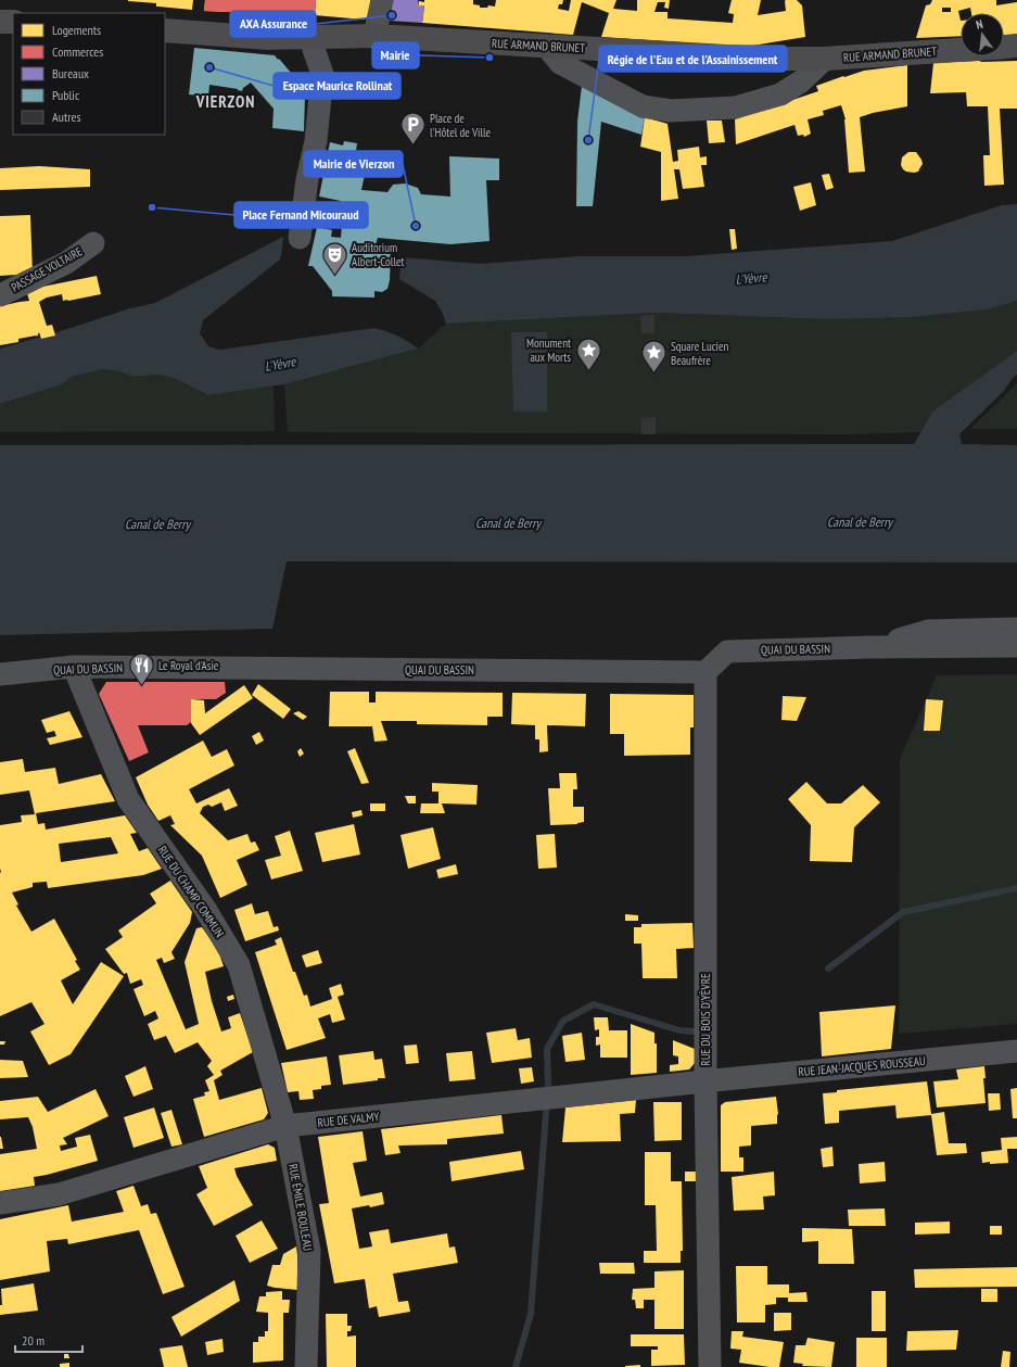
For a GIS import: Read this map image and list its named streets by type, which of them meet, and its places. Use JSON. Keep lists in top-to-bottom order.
{
  "streets": {
    "main road": ["RUE ARMAND BRUNET"],
    "street": [
      "PASSAGE VOLTAIRE",
      "QUAI DU BASSIN",
      "RUE DU CHAMP COMMUN",
      "RUE DU BOIS D'YÈVRE",
      "RUE JEAN-JACQUES ROUSSEAU",
      "RUE DE VALMY",
      "RUE ÉMILE BOULEAU"
    ]
  },
  "crossings": [
    ["QUAI DU BASSIN", "RUE DU CHAMP COMMUN"],
    ["QUAI DU BASSIN", "RUE DU BOIS D'YÈVRE"],
    ["RUE DU CHAMP COMMUN", "RUE DE VALMY"],
    ["RUE DU CHAMP COMMUN", "RUE ÉMILE BOULEAU"],
    ["RUE DU BOIS D'YÈVRE", "RUE JEAN-JACQUES ROUSSEAU"],
    ["RUE DU BOIS D'YÈVRE", "RUE DE VALMY"],
    ["RUE JEAN-JACQUES ROUSSEAU", "RUE DE VALMY"],
    ["RUE DE VALMY", "RUE ÉMILE BOULEAU"]
  ],
  "districts": ["VIERZON"],
  "water": ["L'Yèvre", "Canal de Berry"],
  "places": {
    "other": [
      "AXA Assurance",
      "Mairie",
      "Espace Maurice Rollinat",
      "Régie de l'Eau et de l'Assainissement",
      "Place Fernand Micouraud",
      "Mairie de Vierzon"
    ],
    "parking": ["Place de l'Hôtel de Ville"],
    "theatre": ["Auditorium Albert-Collet"],
    "place": ["Monument aux Morts", "Square Lucien Beaufrère"],
    "restaurant": ["Le Royal d'Asie"]
  },
  "legend": [
    "Logements",
    "Commerces",
    "Bureaux",
    "Public",
    "Autres"
  ],
  "scale_bar": "20 m",
  "north": "top"
}
